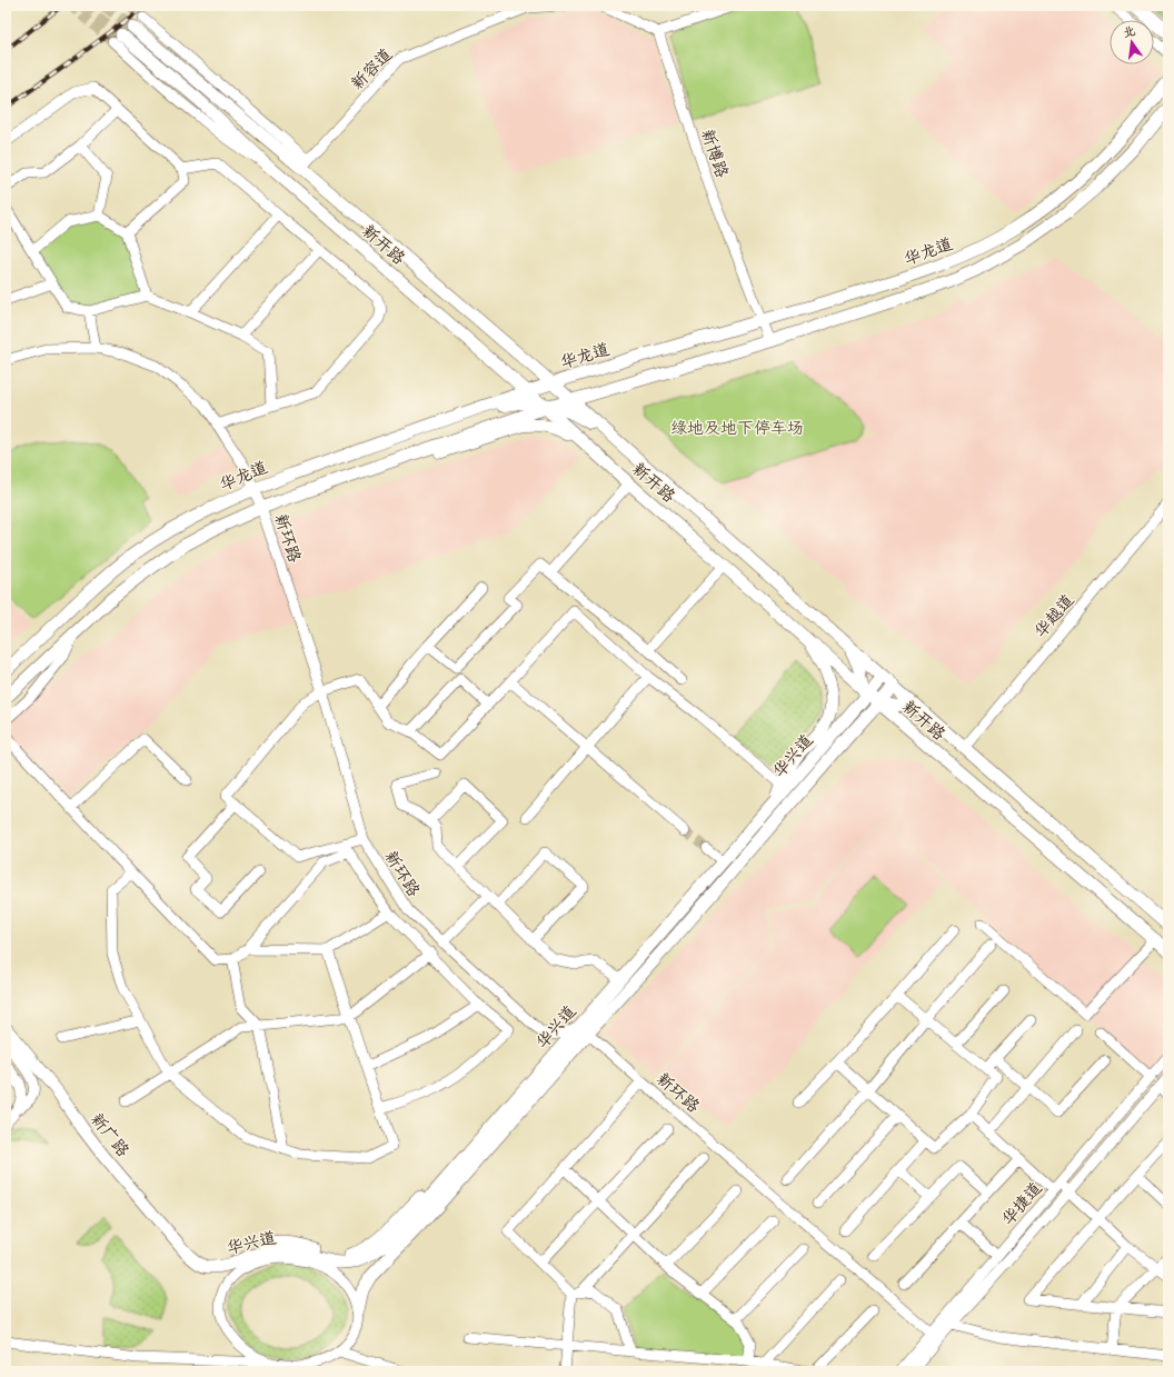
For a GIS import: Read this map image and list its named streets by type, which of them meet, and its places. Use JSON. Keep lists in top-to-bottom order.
{
  "streets": {
    "main road": [
      "新开路",
      "华龙道",
      "华兴道",
      "新广路"
    ],
    "street": [
      "新容道",
      "新博路",
      "新环路",
      "华越道",
      "华捷道"
    ]
  },
  "crossings": [
    ["新容道", "新开路"],
    ["新博路", "华龙道"],
    ["新开路", "华龙道"],
    ["新开路", "华越道"],
    ["新开路", "华兴道"],
    ["华龙道", "新环路"],
    ["新环路", "华兴道"],
    ["新环路", "华捷道"],
    ["华兴道", "新广路"]
  ],
  "parks": ["绿地及地下停车场"],
  "north": "top"
}
